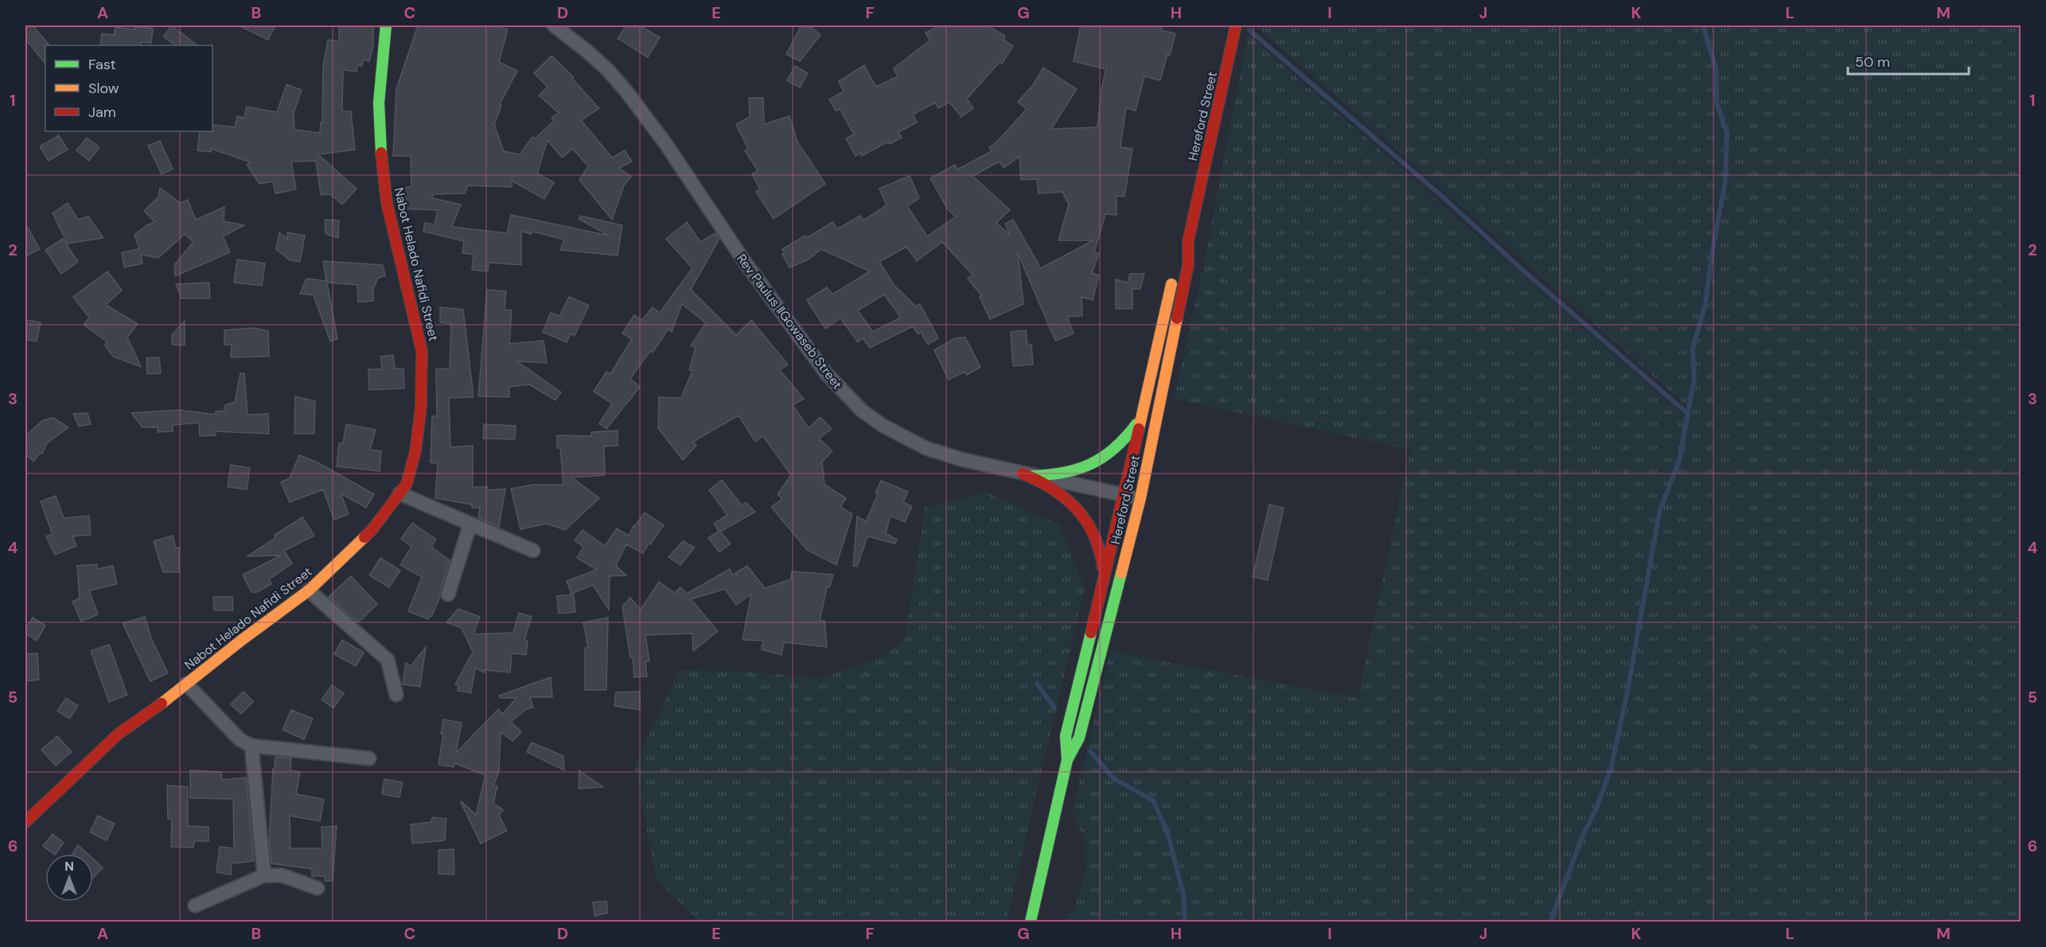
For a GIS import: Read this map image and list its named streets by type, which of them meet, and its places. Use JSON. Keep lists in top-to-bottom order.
{
  "streets": {
    "main road": ["Hereford Street", "Nabot Helado Nafidi Street"],
    "street": ["Rev Paulus ǁGowaseb Street"]
  },
  "crossings": [
    ["Hereford Street", "Rev Paulus ǁGowaseb Street"]
  ],
  "legend": ["Fast", "Slow", "Jam"],
  "scale_bar": "50 m",
  "north": "top",
  "grid": {
    "columns": [
      "A",
      "B",
      "C",
      "D",
      "E",
      "F",
      "G",
      "H",
      "I",
      "J",
      "K",
      "L",
      "M"
    ],
    "rows": [
      "1",
      "2",
      "3",
      "4",
      "5",
      "6"
    ]
  }
}
